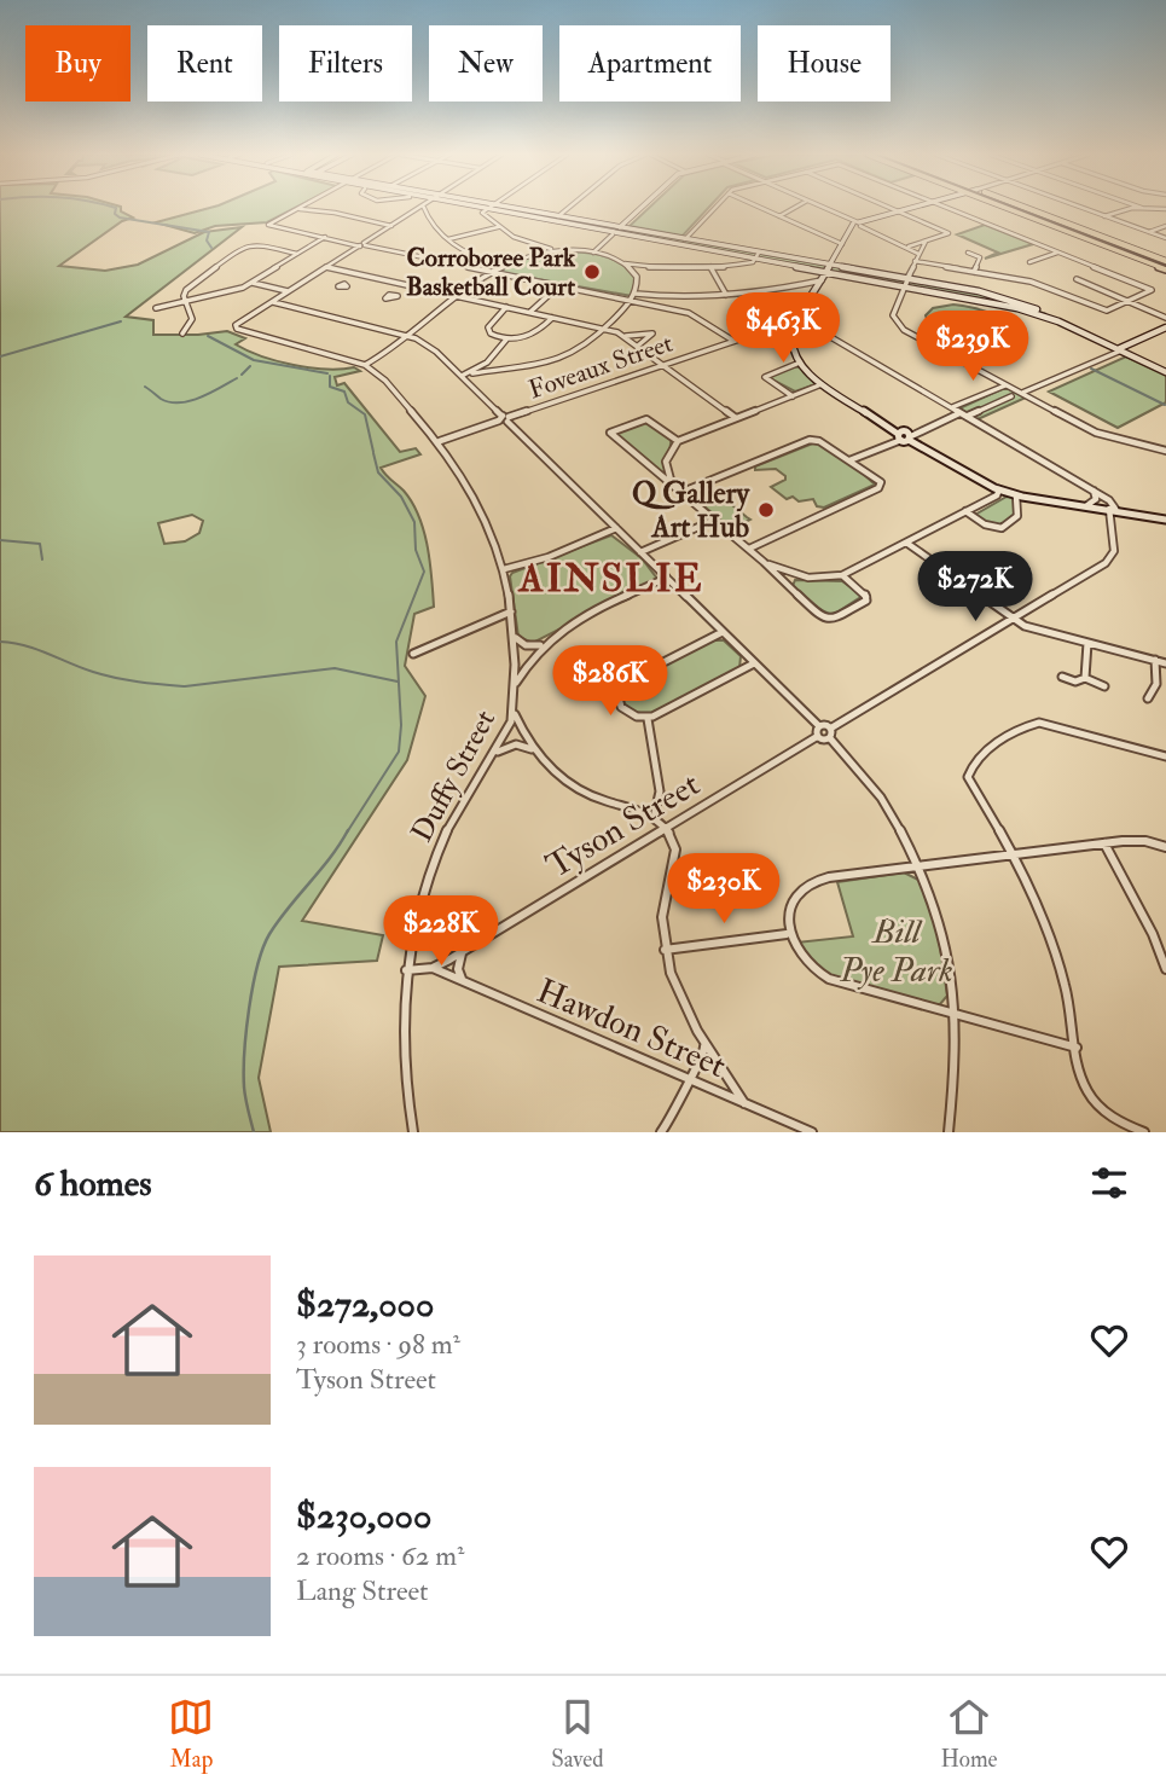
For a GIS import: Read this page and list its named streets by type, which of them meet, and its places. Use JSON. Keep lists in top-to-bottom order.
{
  "streets": {
    "street": [
      "Foveaux Street",
      "Duffy Street",
      "Tyson Street",
      "Hawdon Street"
    ]
  },
  "crossings": [
    ["Foveaux Street", "Duffy Street"],
    ["Duffy Street", "Tyson Street"],
    ["Tyson Street", "Hawdon Street"]
  ],
  "districts": ["AINSLIE"],
  "parks": ["Bill Pye Park"],
  "places": ["Corroboree Park Basketball Court", "Q Gallery Art Hub"],
  "page": {
    "chip": [
      "Buy",
      "Rent",
      "Filters",
      "New",
      "Apartment",
      "House"
    ],
    "price": [
      "$463K",
      "$239K",
      "$272K",
      "$286K",
      "$230K",
      "$228K"
    ],
    "heading": "6 homes",
    "list": [
      {
        "name": "$272,000",
        "note": "3 rooms · 98 m² · Tyson Street"
      },
      {
        "name": "$230,000",
        "note": "2 rooms · 62 m² · Lang Street"
      }
    ],
    "tabs": ["Map", "Saved", "Home"]
  }
}
